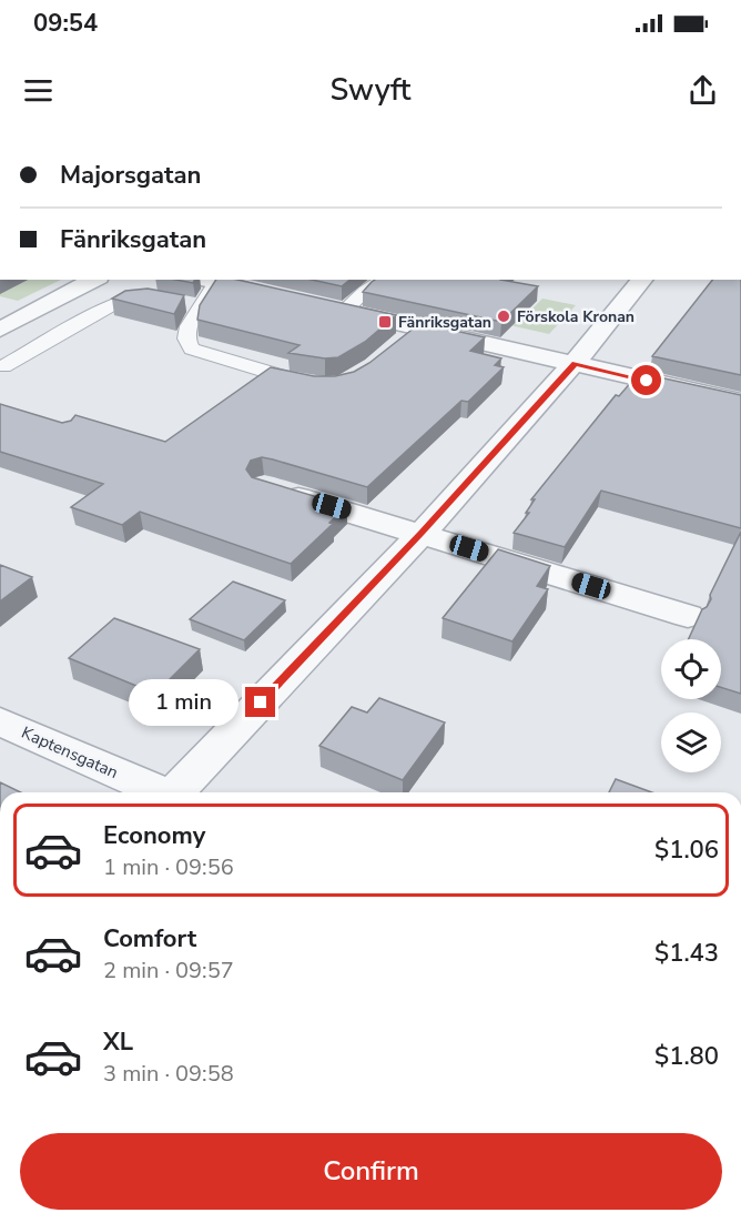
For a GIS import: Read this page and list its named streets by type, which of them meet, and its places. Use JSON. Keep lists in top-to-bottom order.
{
  "streets": {
    "street": ["Kaptensgatan"]
  },
  "places": {
    "other": ["Förskola Kronan"],
    "transit": ["Fänriksgatan"]
  },
  "page": {
    "status": "09:54",
    "header": "Swyft",
    "banner": ["Majorsgatan", "Fänriksgatan"],
    "bubble": "1 min",
    "list": [
      {
        "name": "Economy",
        "note": "1 min · 09:56",
        "value": "$1.06"
      },
      {
        "name": "Comfort",
        "note": "2 min · 09:57",
        "value": "$1.43"
      },
      {
        "name": "XL",
        "note": "3 min · 09:58",
        "value": "$1.80"
      }
    ],
    "buttons": "Confirm"
  }
}
